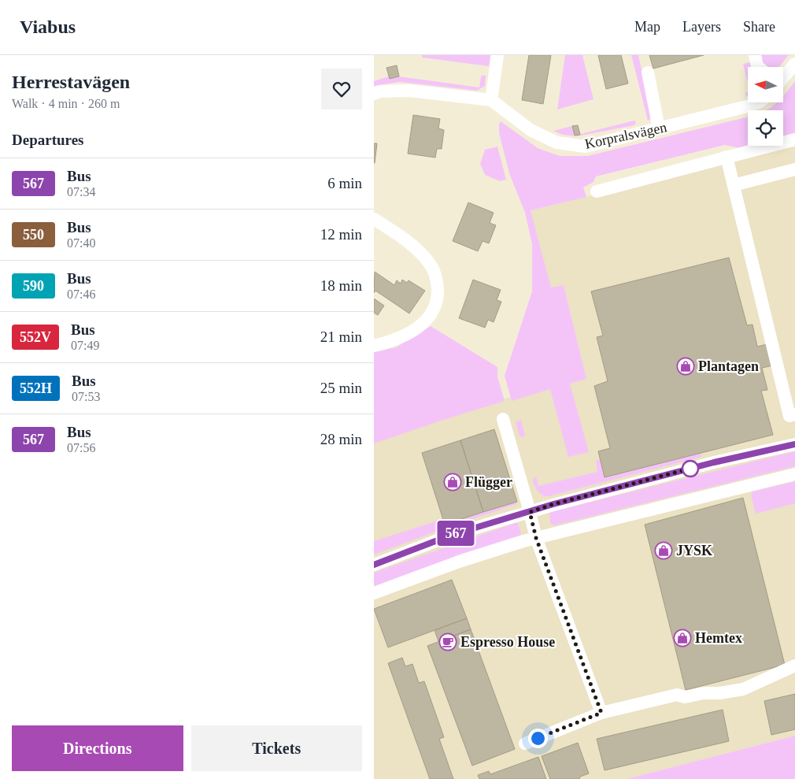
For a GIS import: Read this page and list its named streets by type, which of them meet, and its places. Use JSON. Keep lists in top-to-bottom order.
{
  "streets": {
    "street": ["Korpralsvägen"]
  },
  "places": {
    "shop": [
      "Plantagen",
      "Flügger",
      "JYSK",
      "Hemtex"
    ],
    "cafe": ["Espresso House"]
  },
  "lines": ["bus line 567"],
  "north": "left",
  "page": {
    "header": "Viabus",
    "nav": ["Map", "Layers", "Share"],
    "heading": [
      ["Herrestavägen", "Walk · 4 min · 260 m"],
      "Departures"
    ],
    "on_map": "567",
    "list": [
      {
        "mark": "567",
        "name": "Bus",
        "note": "07:34",
        "value": "6 min"
      },
      {
        "mark": "550",
        "name": "Bus",
        "note": "07:40",
        "value": "12 min"
      },
      {
        "mark": "590",
        "name": "Bus",
        "note": "07:46",
        "value": "18 min"
      },
      {
        "mark": "552V",
        "name": "Bus",
        "note": "07:49",
        "value": "21 min"
      },
      {
        "mark": "552H",
        "name": "Bus",
        "note": "07:53",
        "value": "25 min"
      },
      {
        "mark": "567",
        "name": "Bus",
        "note": "07:56",
        "value": "28 min"
      }
    ],
    "buttons": ["Directions", "Tickets"]
  }
}
